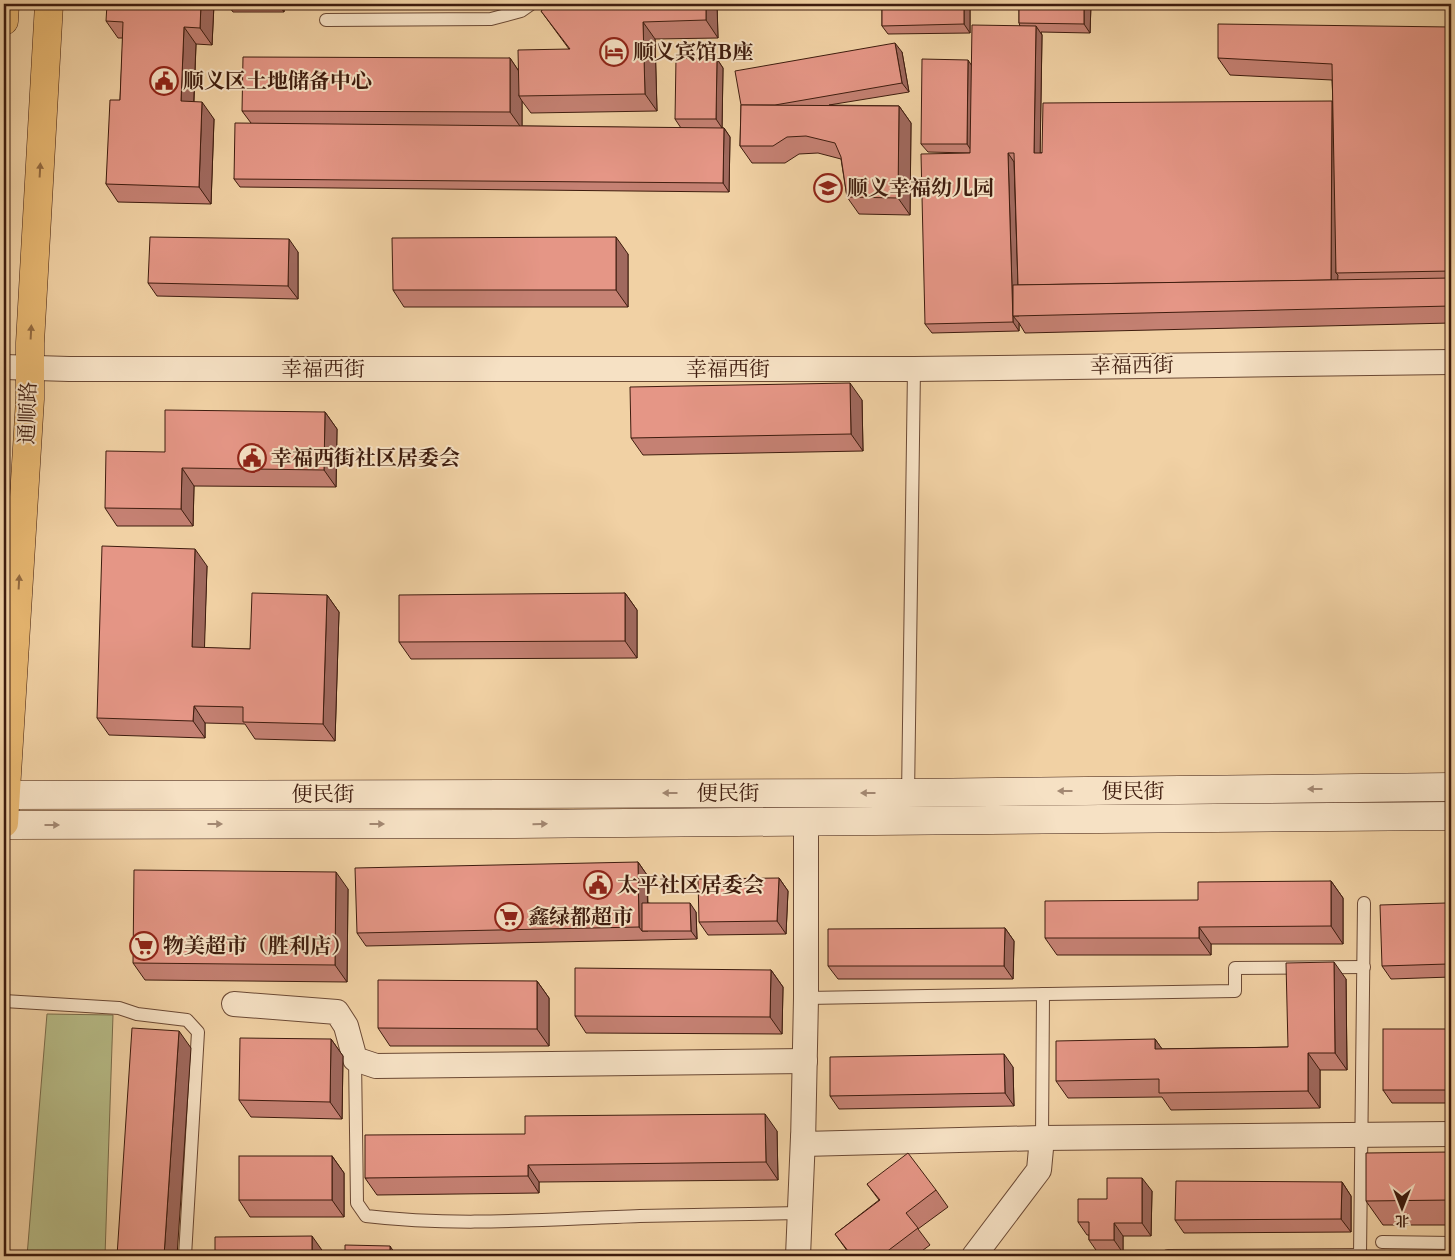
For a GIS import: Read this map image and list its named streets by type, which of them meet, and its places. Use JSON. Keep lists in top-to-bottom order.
{
  "streets": {
    "main road": ["通顺路"],
    "street": ["幸福西街", "便民街"]
  },
  "crossings": [
    ["幸福西街", "通顺路"],
    ["通顺路", "便民街"]
  ],
  "one_way": ["通顺路"],
  "places": {
    "hotel": ["顺义宾馆B座"],
    "public building": ["顺义区土地储备中心", "幸福西街社区居委会", "太平社区居委会"],
    "school or university": ["顺义幸福幼儿园"],
    "supermarket": ["鑫绿都超市", "物美超市（胜利店）"]
  },
  "north": "bottom"
}
